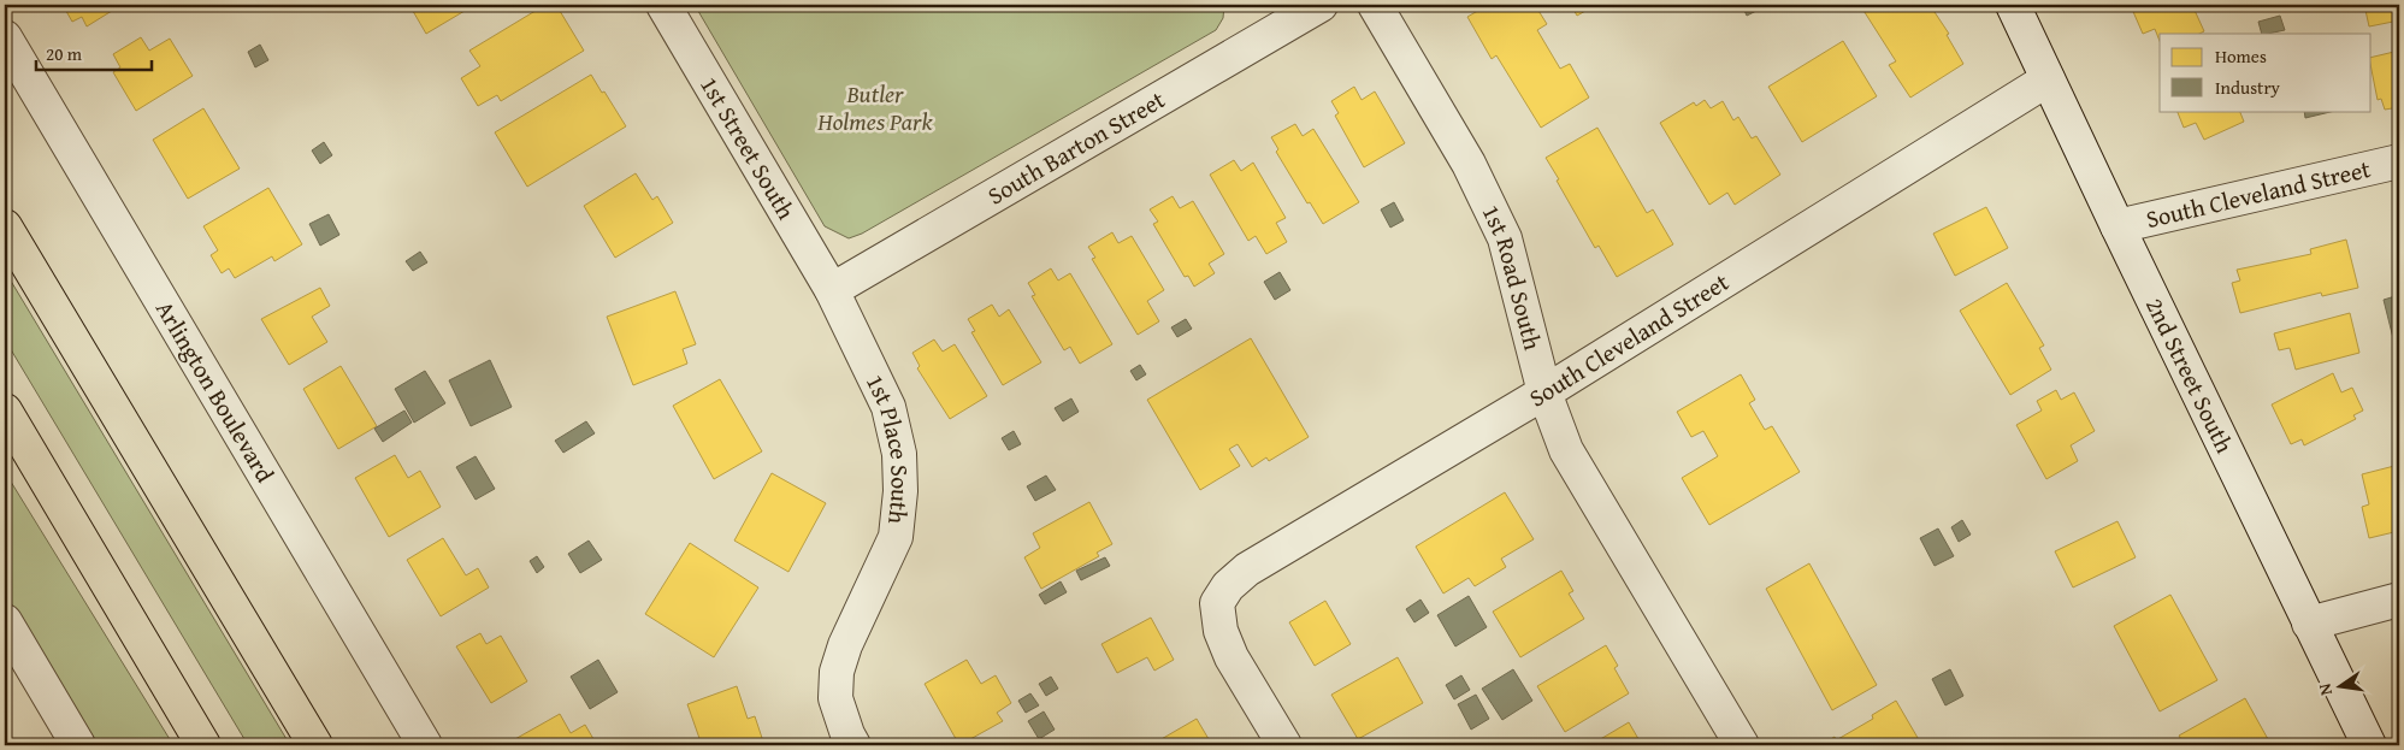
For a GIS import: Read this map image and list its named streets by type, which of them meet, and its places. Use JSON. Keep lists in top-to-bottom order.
{
  "streets": {
    "street": [
      "1st Street South",
      "South Barton Street",
      "South Cleveland Street",
      "1st Road South",
      "2nd Street South",
      "Arlington Boulevard",
      "1st Place South"
    ]
  },
  "crossings": [
    ["1st Street South", "South Barton Street"],
    ["1st Street South", "1st Place South"],
    ["South Barton Street", "1st Place South"],
    ["South Cleveland Street", "1st Road South"],
    ["South Cleveland Street", "2nd Street South"]
  ],
  "parks": ["Butler Holmes Park"],
  "legend": ["Homes", "Industry"],
  "scale_bar": "20 m",
  "north": "left"
}
